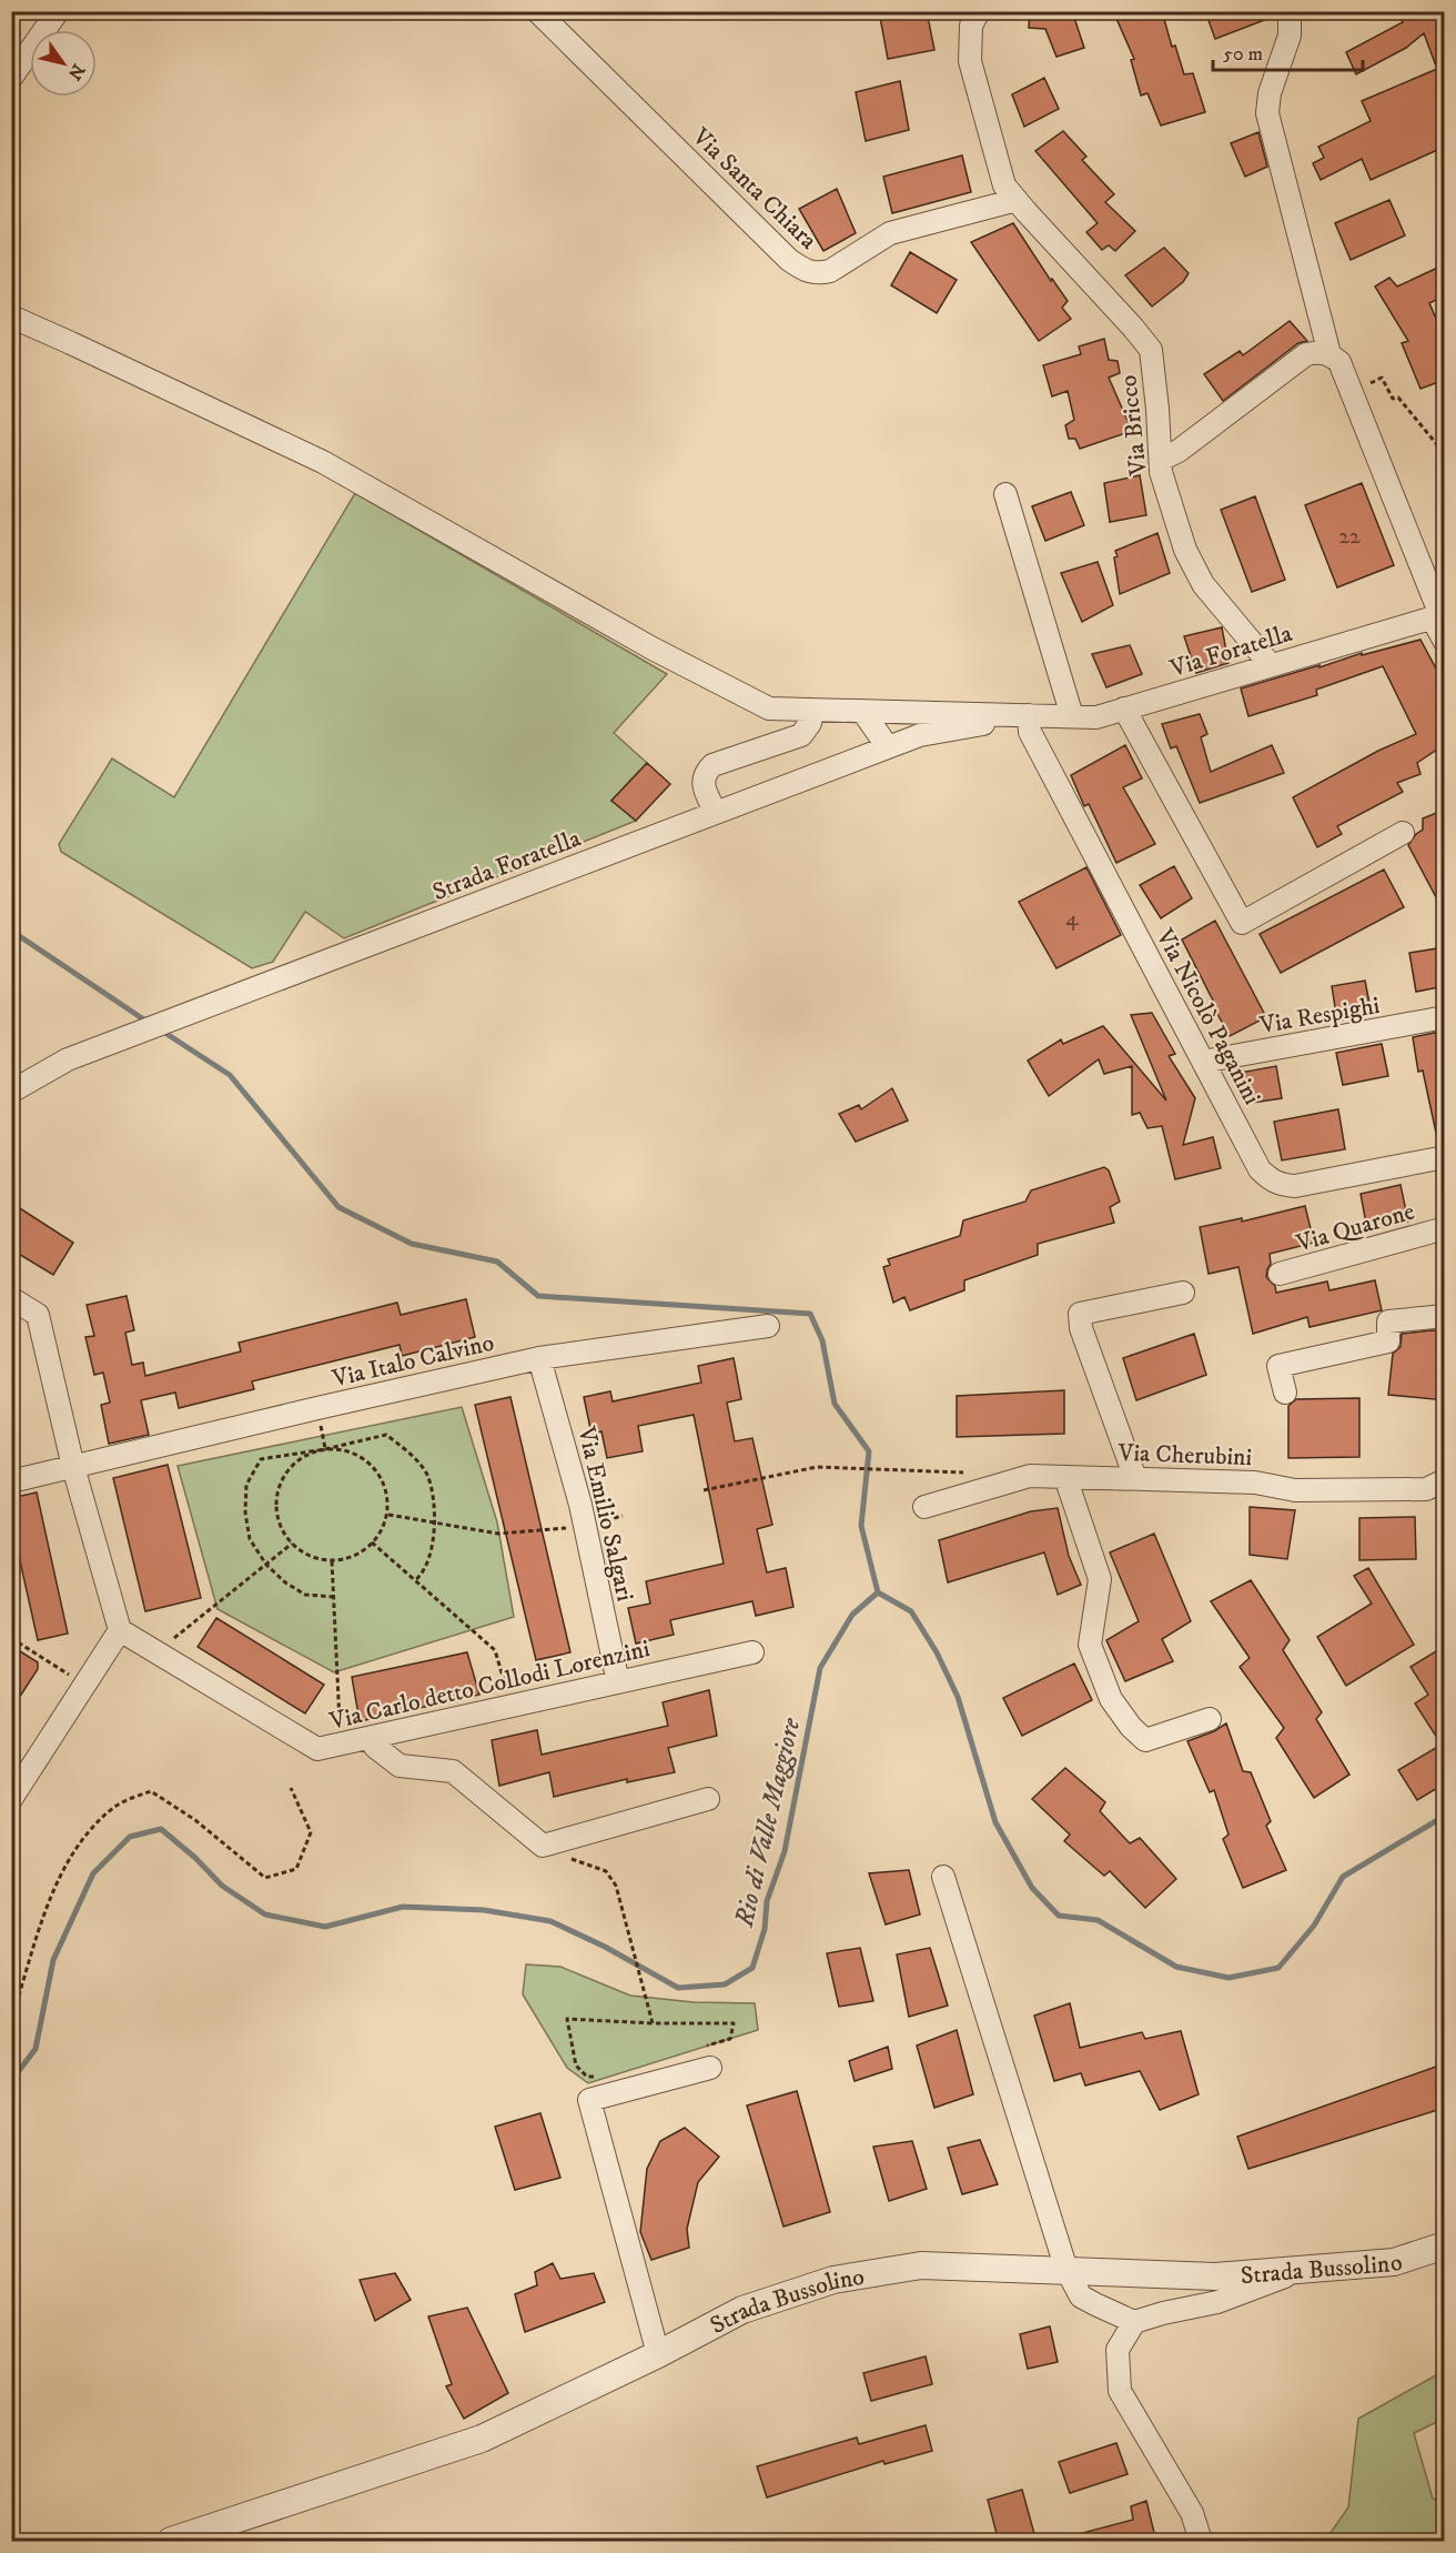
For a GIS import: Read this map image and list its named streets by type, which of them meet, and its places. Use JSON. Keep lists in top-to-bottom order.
{
  "streets": {
    "street": [
      "Via Santa Chiara",
      "Via Bricco",
      "Via Foratella",
      "Strada Foratella",
      "Via Respighi",
      "Via Nicolò Paganini",
      "Via Quarone",
      "Via Italo Calvino",
      "Via Cherubini",
      "Via Emilio Salgari",
      "Via Carlo detto Collodi Lorenzini",
      "Strada Bussolino"
    ]
  },
  "crossings": [
    ["Via Santa Chiara", "Via Bricco"],
    ["Via Bricco", "Via Foratella"],
    ["Via Foratella", "Strada Foratella"],
    ["Via Foratella", "Via Nicolò Paganini"],
    ["Strada Foratella", "Via Nicolò Paganini"],
    ["Via Respighi", "Via Nicolò Paganini"],
    ["Via Italo Calvino", "Via Emilio Salgari"],
    ["Via Emilio Salgari", "Via Carlo detto Collodi Lorenzini"]
  ],
  "water": ["Rio di Valle Maggiore"],
  "house_numbers": ["22", "4"],
  "scale_bar": "50 m",
  "north": "bottom right"
}
